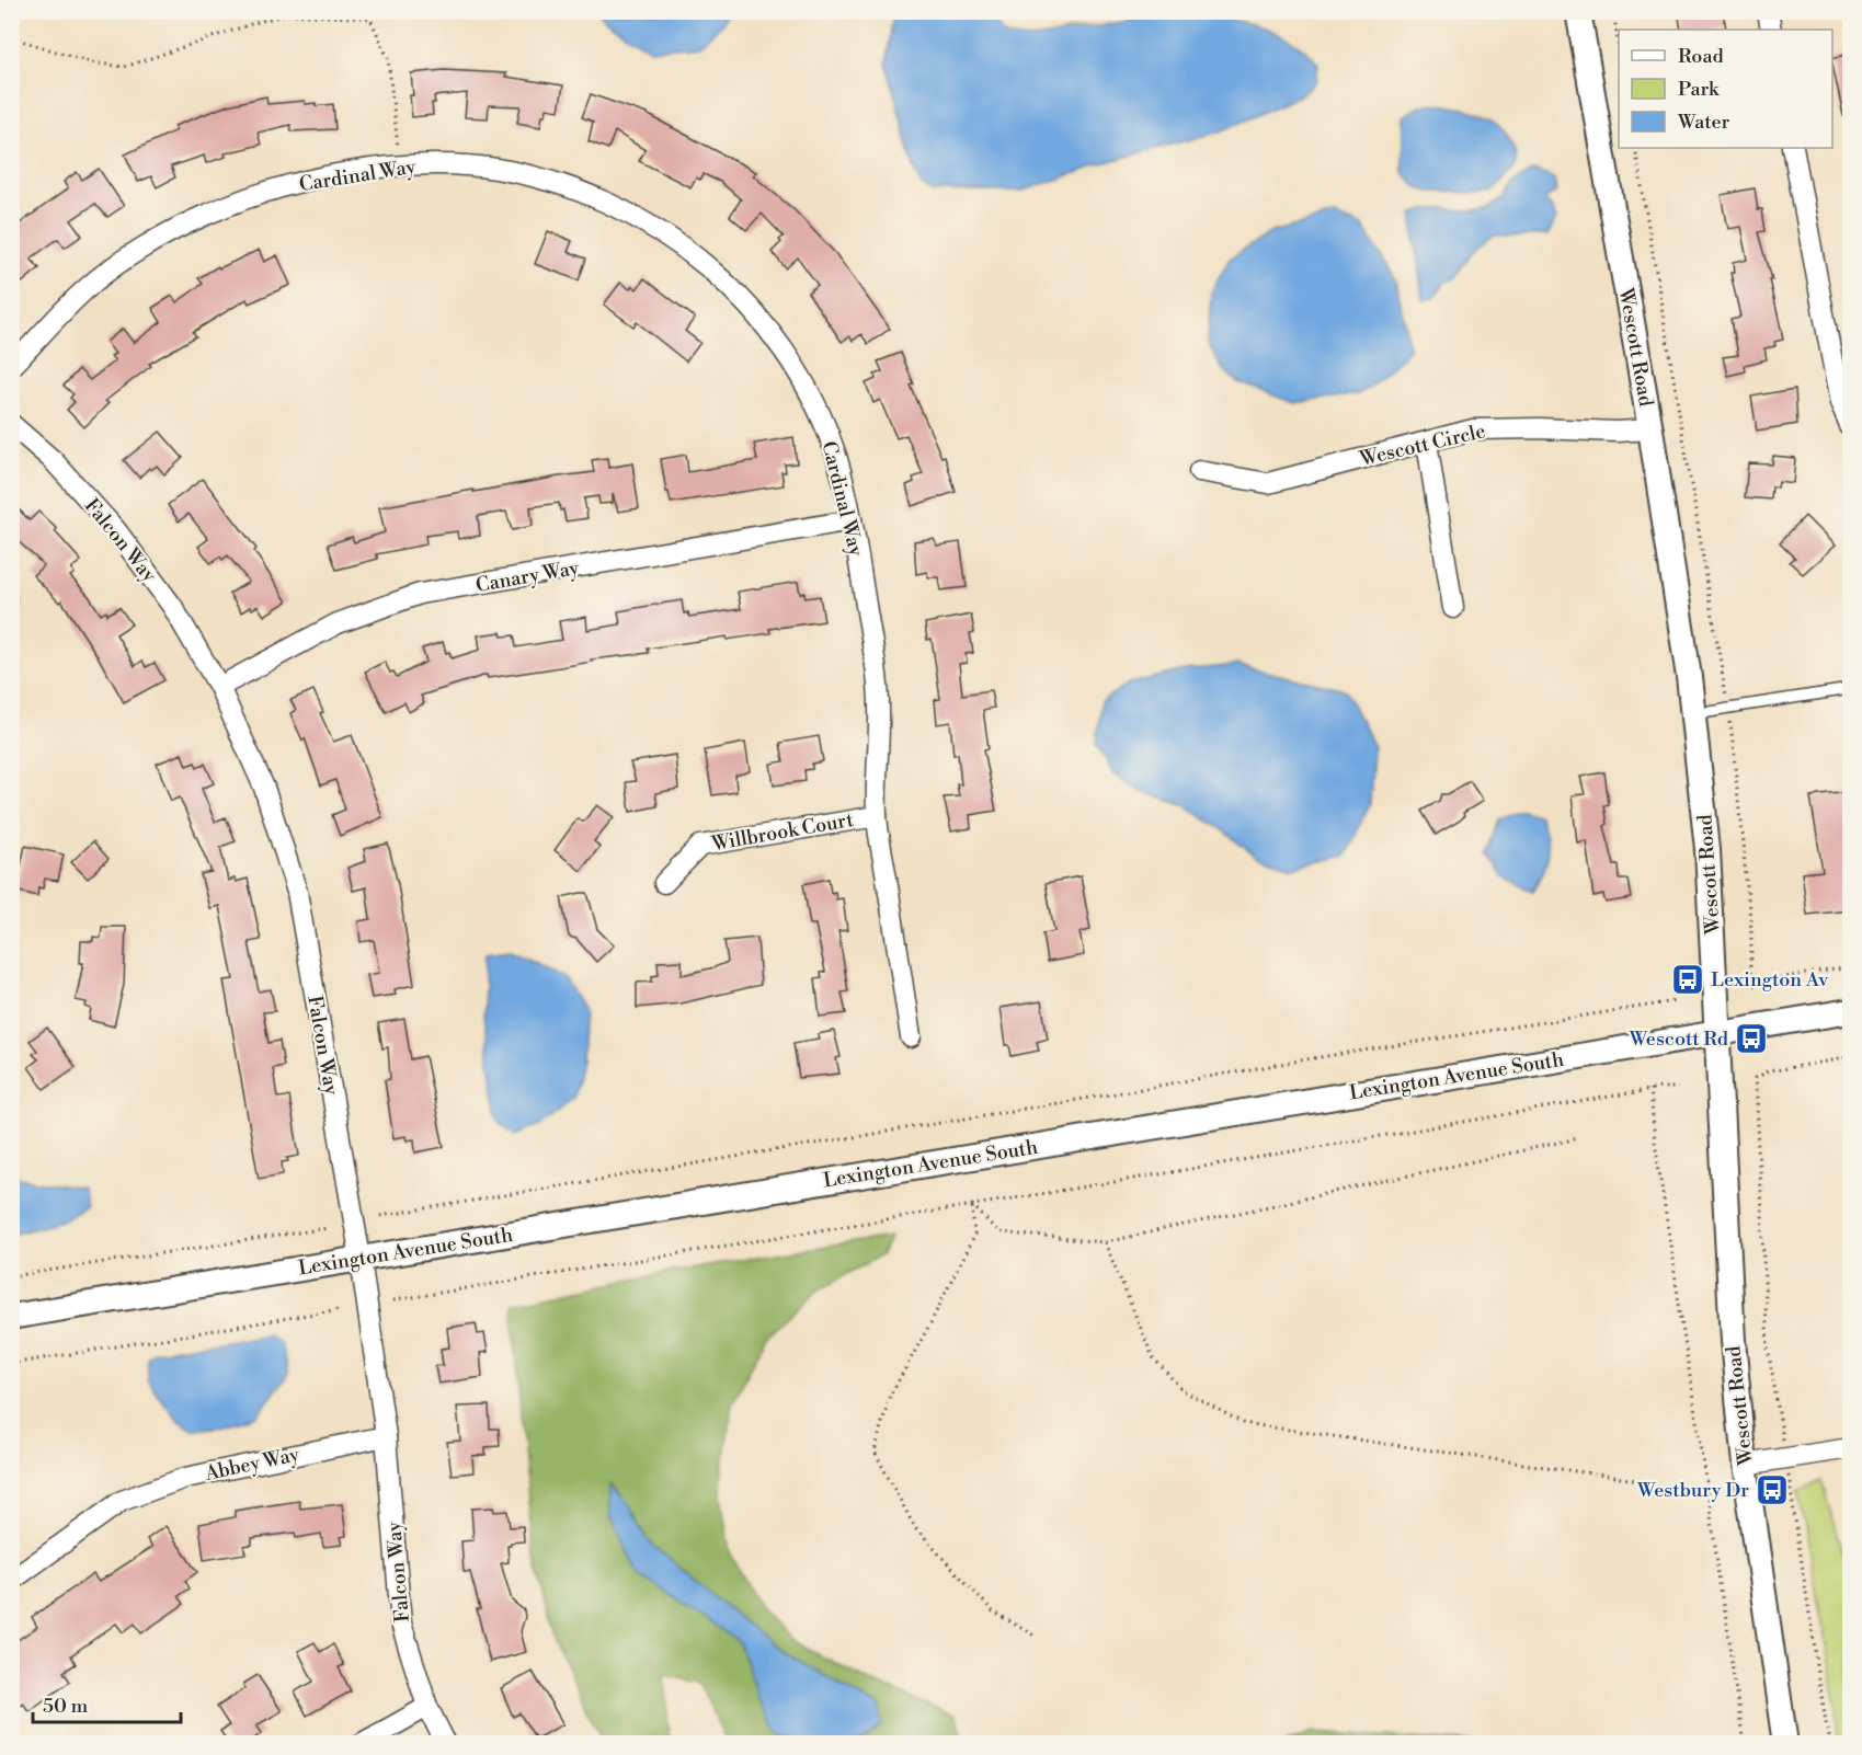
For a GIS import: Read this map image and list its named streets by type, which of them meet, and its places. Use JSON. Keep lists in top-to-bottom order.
{
  "streets": {
    "street": [
      "Cardinal Way",
      "Wescott Road",
      "Wescott Circle",
      "Falcon Way",
      "Canary Way",
      "Willbrook Court",
      "Lexington Avenue South",
      "Abbey Way"
    ]
  },
  "crossings": [
    ["Cardinal Way", "Canary Way"],
    ["Cardinal Way", "Willbrook Court"],
    ["Wescott Road", "Wescott Circle"],
    ["Wescott Road", "Lexington Avenue South"],
    ["Falcon Way", "Canary Way"],
    ["Falcon Way", "Lexington Avenue South"],
    ["Falcon Way", "Abbey Way"]
  ],
  "places": {
    "bus stop": ["Lexington Av", "Wescott Rd", "Westbury Dr"]
  },
  "legend": ["Road", "Park", "Water"],
  "scale_bar": "50 m"
}
